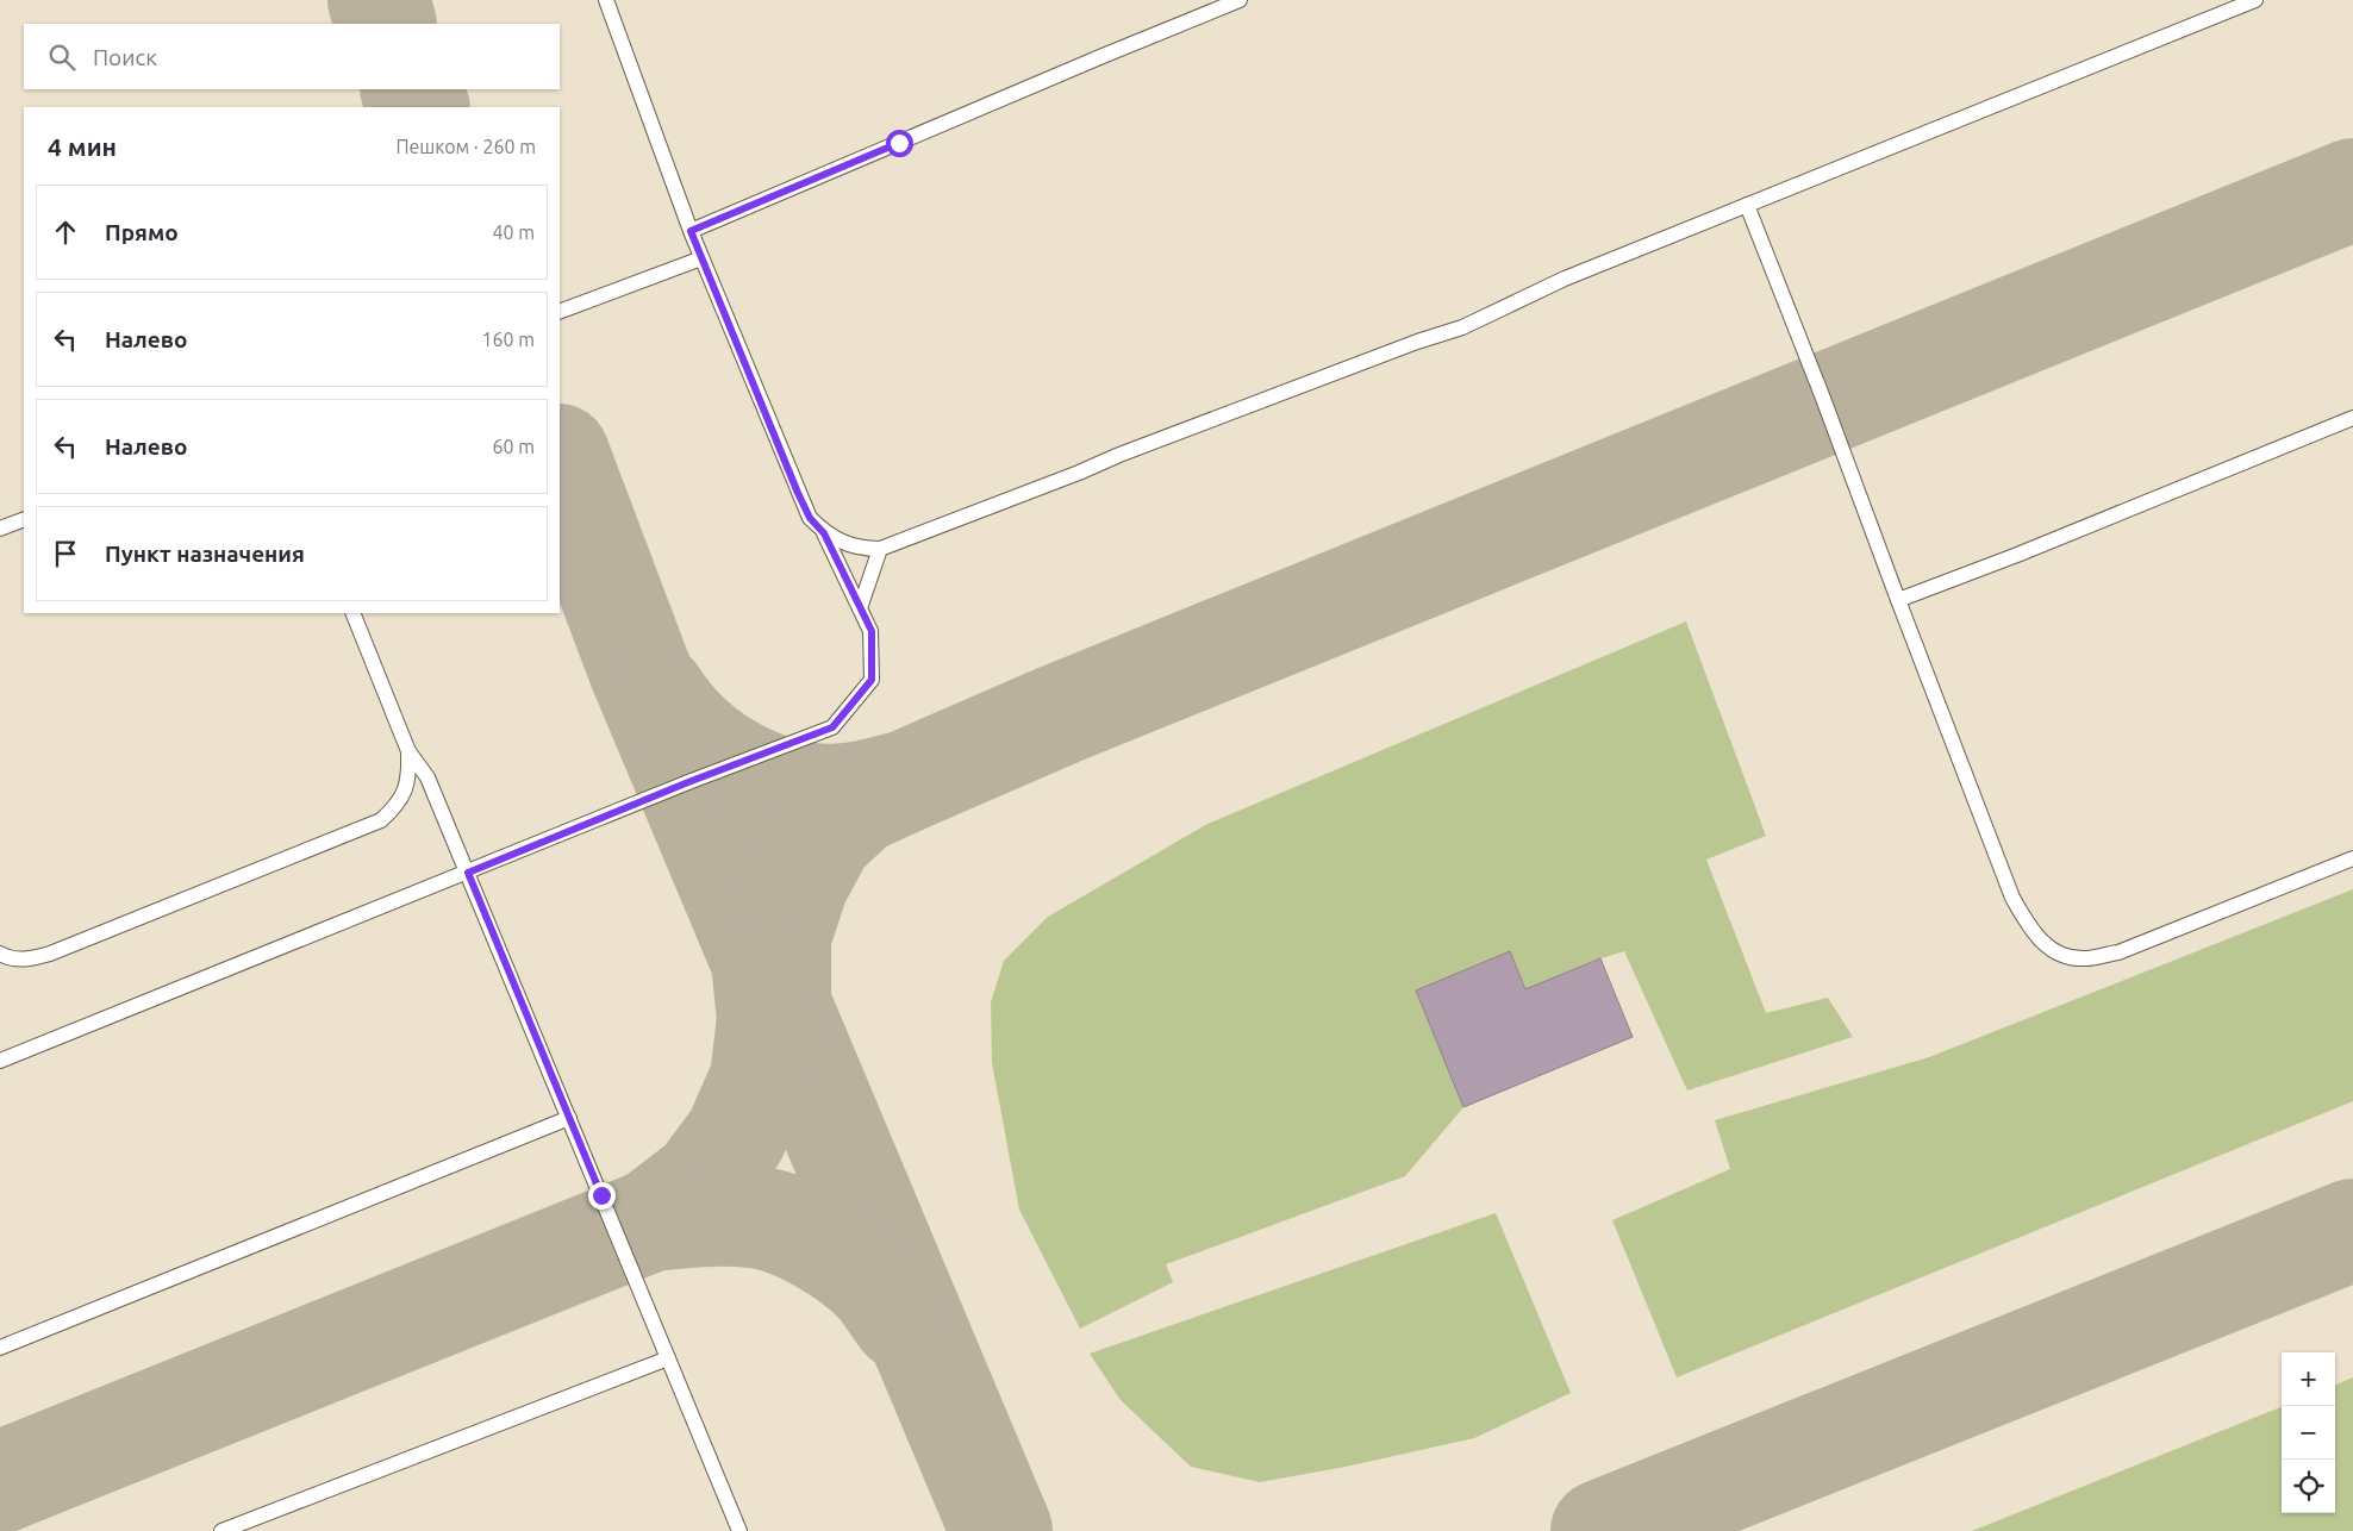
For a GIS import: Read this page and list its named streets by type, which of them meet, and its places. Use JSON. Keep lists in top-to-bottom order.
{
  "page": {
    "search": "Поиск",
    "heading": ["4 мин", "Пешком · 260 m"],
    "list": [
      ["Прямо", "40 m"],
      ["Налево", "160 m"],
      ["Налево", "60 m"],
      "Пункт назначения"
    ],
    "map_buttons": ["+", "−"]
  }
}
